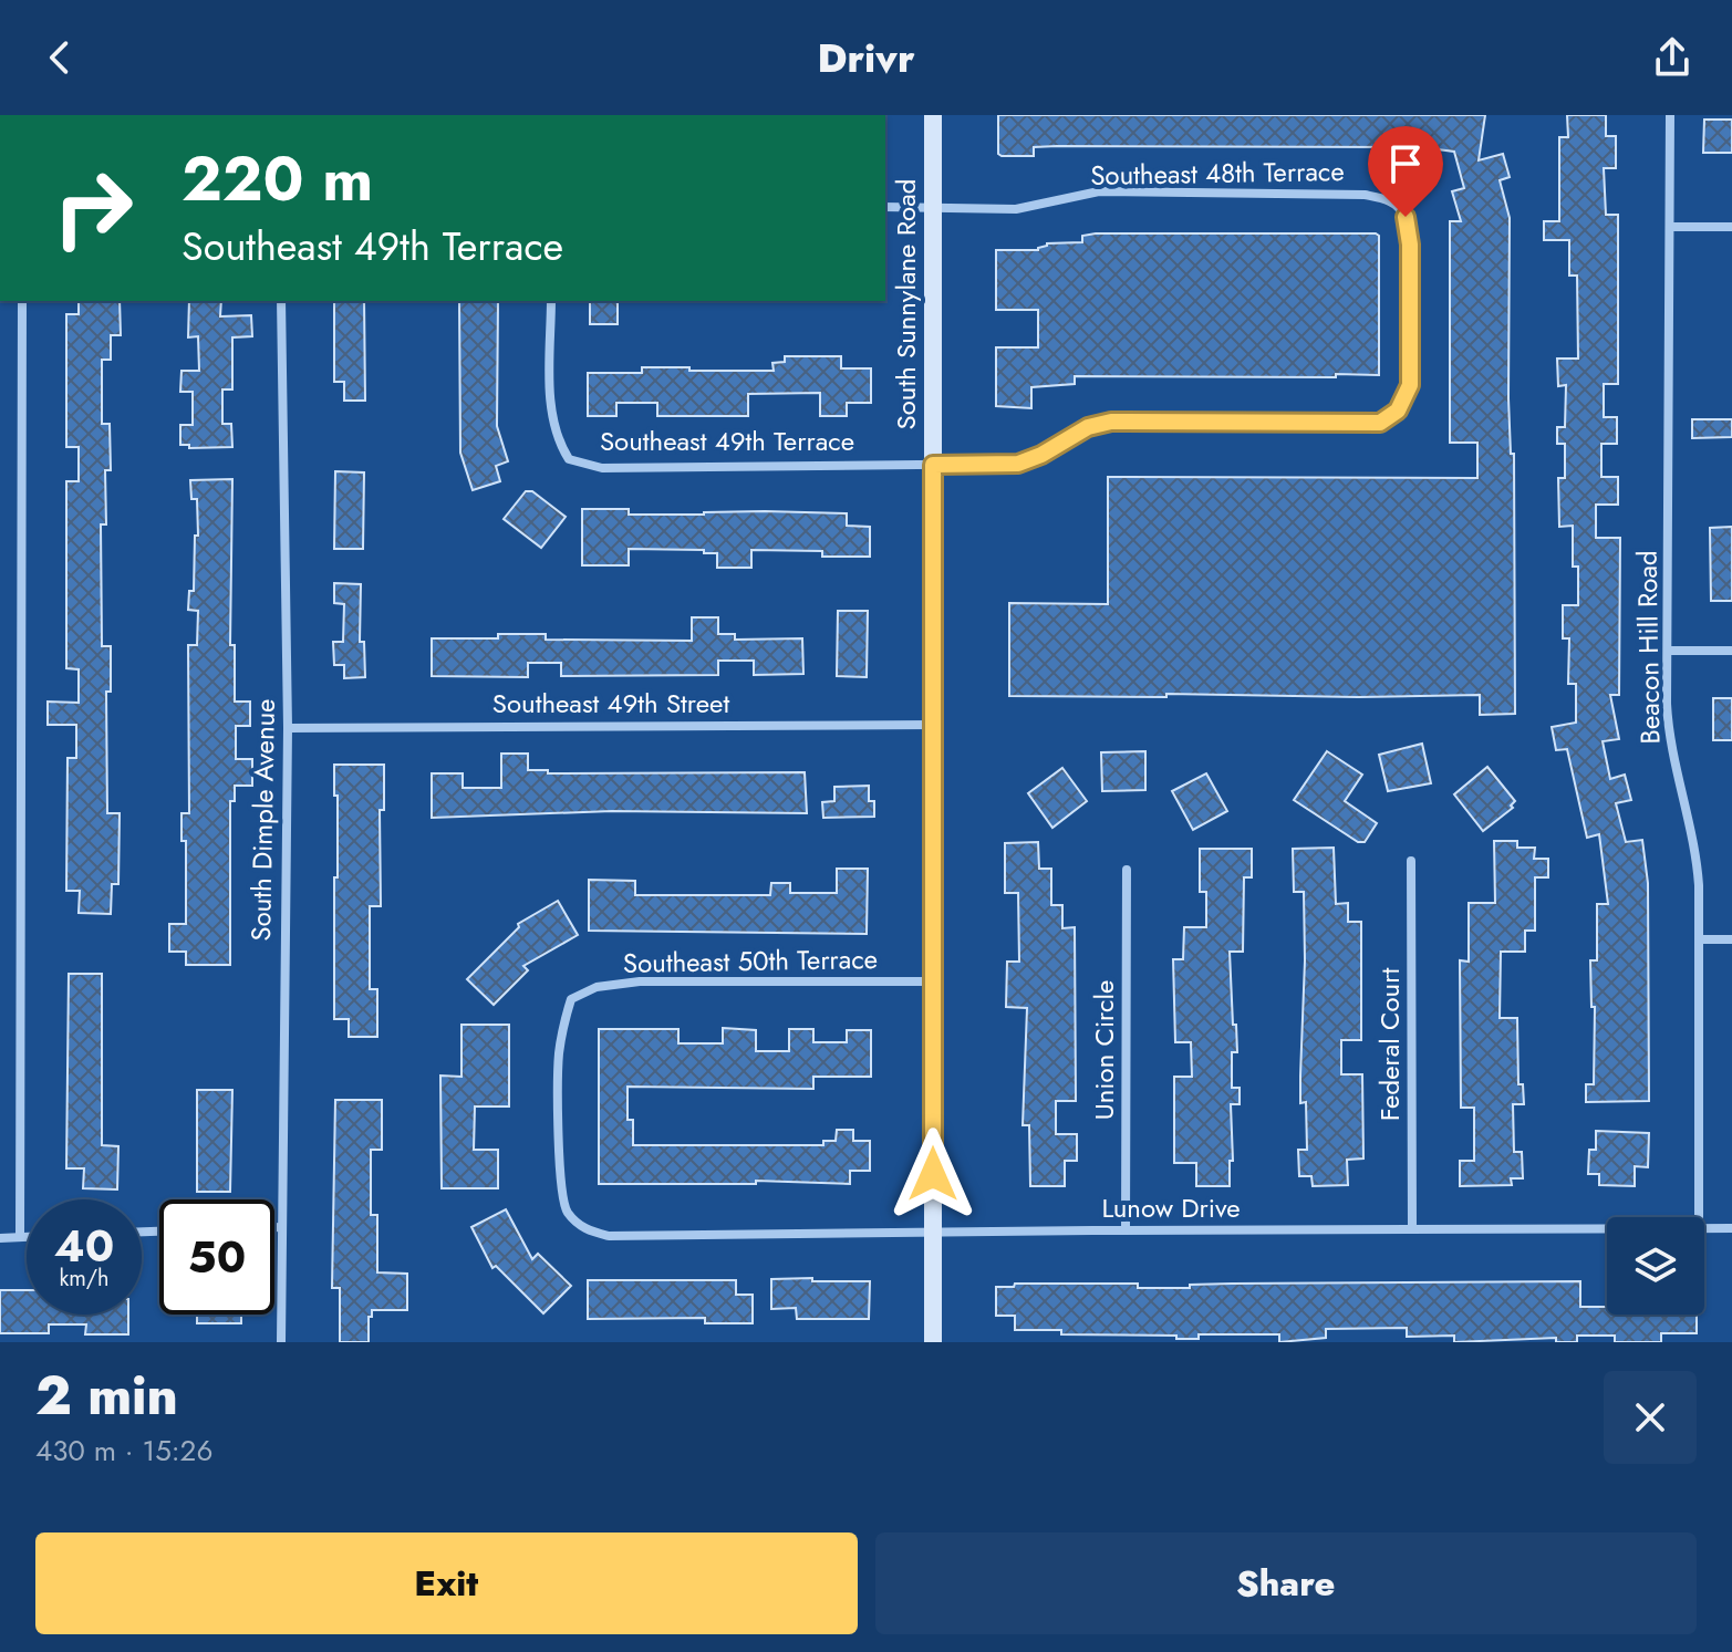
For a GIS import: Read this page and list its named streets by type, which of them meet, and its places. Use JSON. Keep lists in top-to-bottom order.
{
  "streets": {
    "main road": ["South Sunnylane Road"],
    "street": [
      "Southeast 48th Terrace",
      "Southeast 49th Terrace",
      "Beacon Hill Road",
      "Southeast 49th Street",
      "South Dimple Avenue",
      "Southeast 50th Terrace",
      "Federal Court",
      "Union Circle",
      "Lunow Drive"
    ]
  },
  "crossings": [
    ["Southeast 48th Terrace", "South Sunnylane Road"],
    ["Southeast 48th Terrace", "Southeast 49th Terrace"],
    ["South Sunnylane Road", "Southeast 49th Terrace"],
    ["South Sunnylane Road", "Southeast 49th Street"],
    ["South Sunnylane Road", "Southeast 50th Terrace"],
    ["South Sunnylane Road", "Lunow Drive"],
    ["Southeast 49th Street", "South Dimple Avenue"],
    ["Southeast 50th Terrace", "Lunow Drive"],
    ["Federal Court", "Lunow Drive"],
    ["Union Circle", "Lunow Drive"]
  ],
  "page": {
    "header": "Drivr",
    "turn": ["220 m", "Southeast 49th Terrace"],
    "speed": "40 km/h",
    "limit": "50",
    "heading": ["2 min", "430 m · 15:26"],
    "buttons": ["Exit", "Share"]
  }
}
